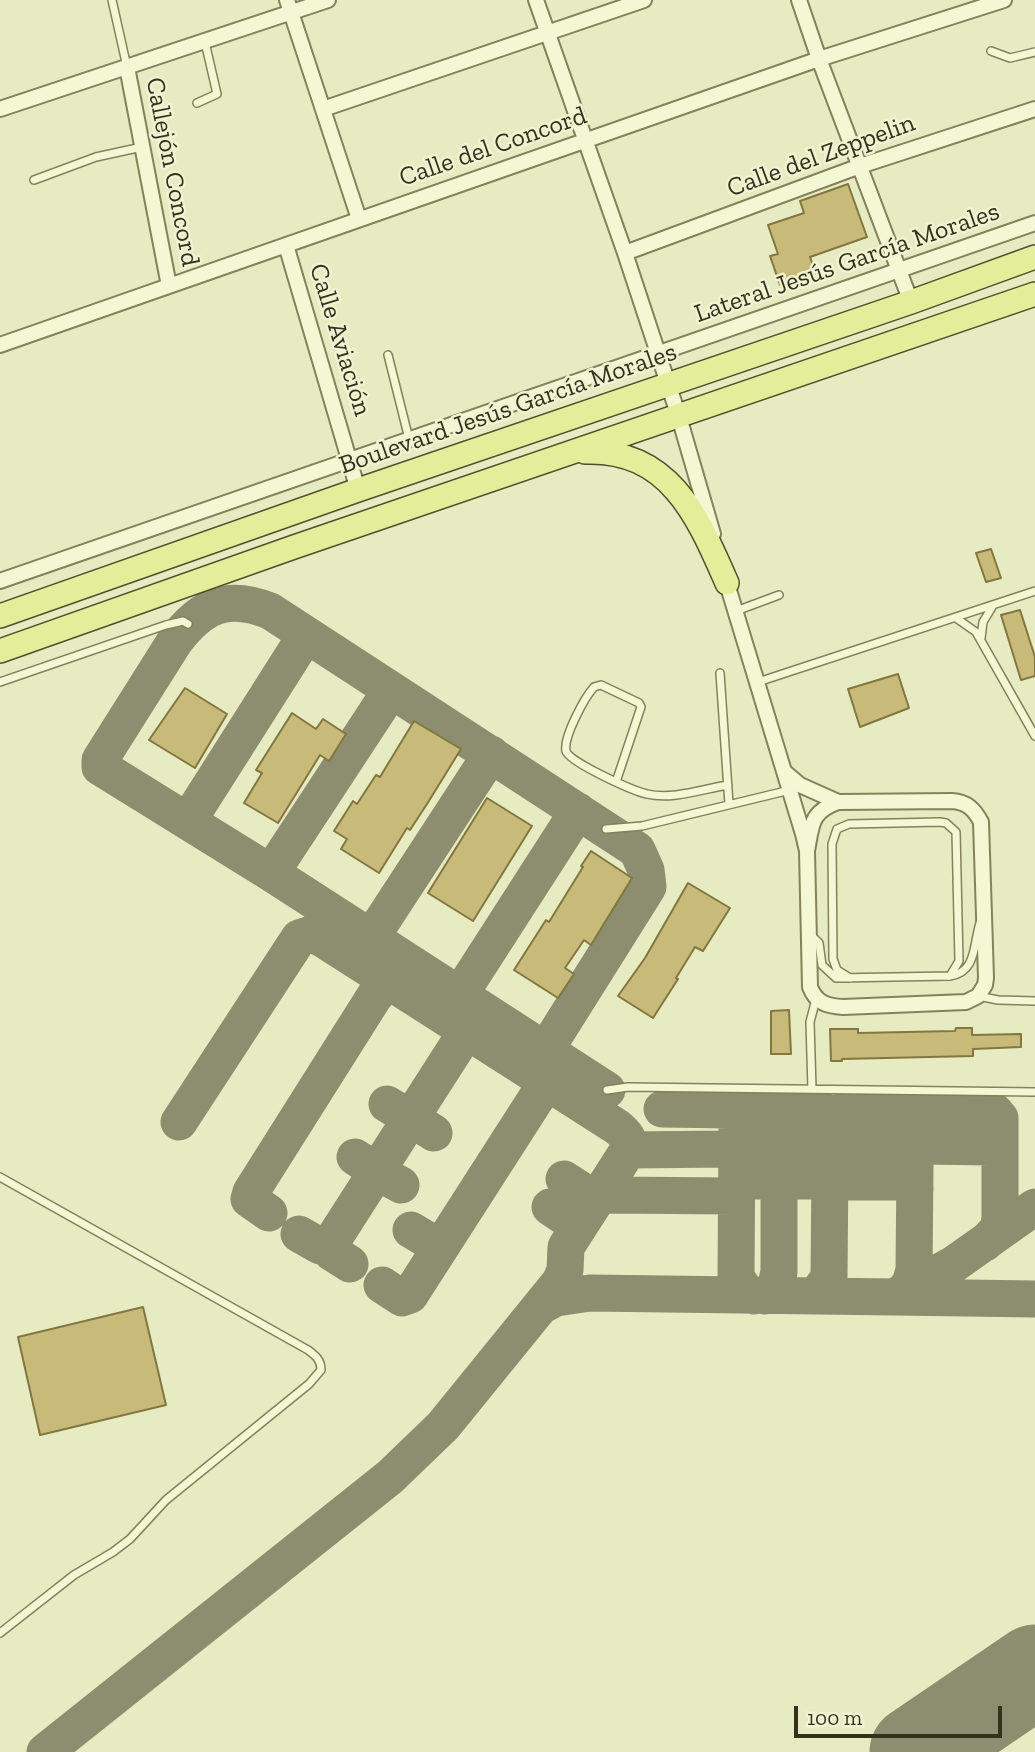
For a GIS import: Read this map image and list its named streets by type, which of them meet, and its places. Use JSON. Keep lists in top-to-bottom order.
{
  "streets": {
    "main road": ["Boulevard Jesús García Morales"],
    "street": [
      "Calle del Concord",
      "Calle del Zeppelin",
      "Callejón Concord",
      "Lateral Jesús García Morales",
      "Calle Aviación"
    ]
  },
  "crossings": [
    ["Calle del Concord", "Callejón Concord"],
    ["Calle del Concord", "Calle Aviación"],
    ["Lateral Jesús García Morales", "Calle Aviación"],
    ["Calle Aviación", "Boulevard Jesús García Morales"]
  ],
  "scale_bar": "100 m"
}
